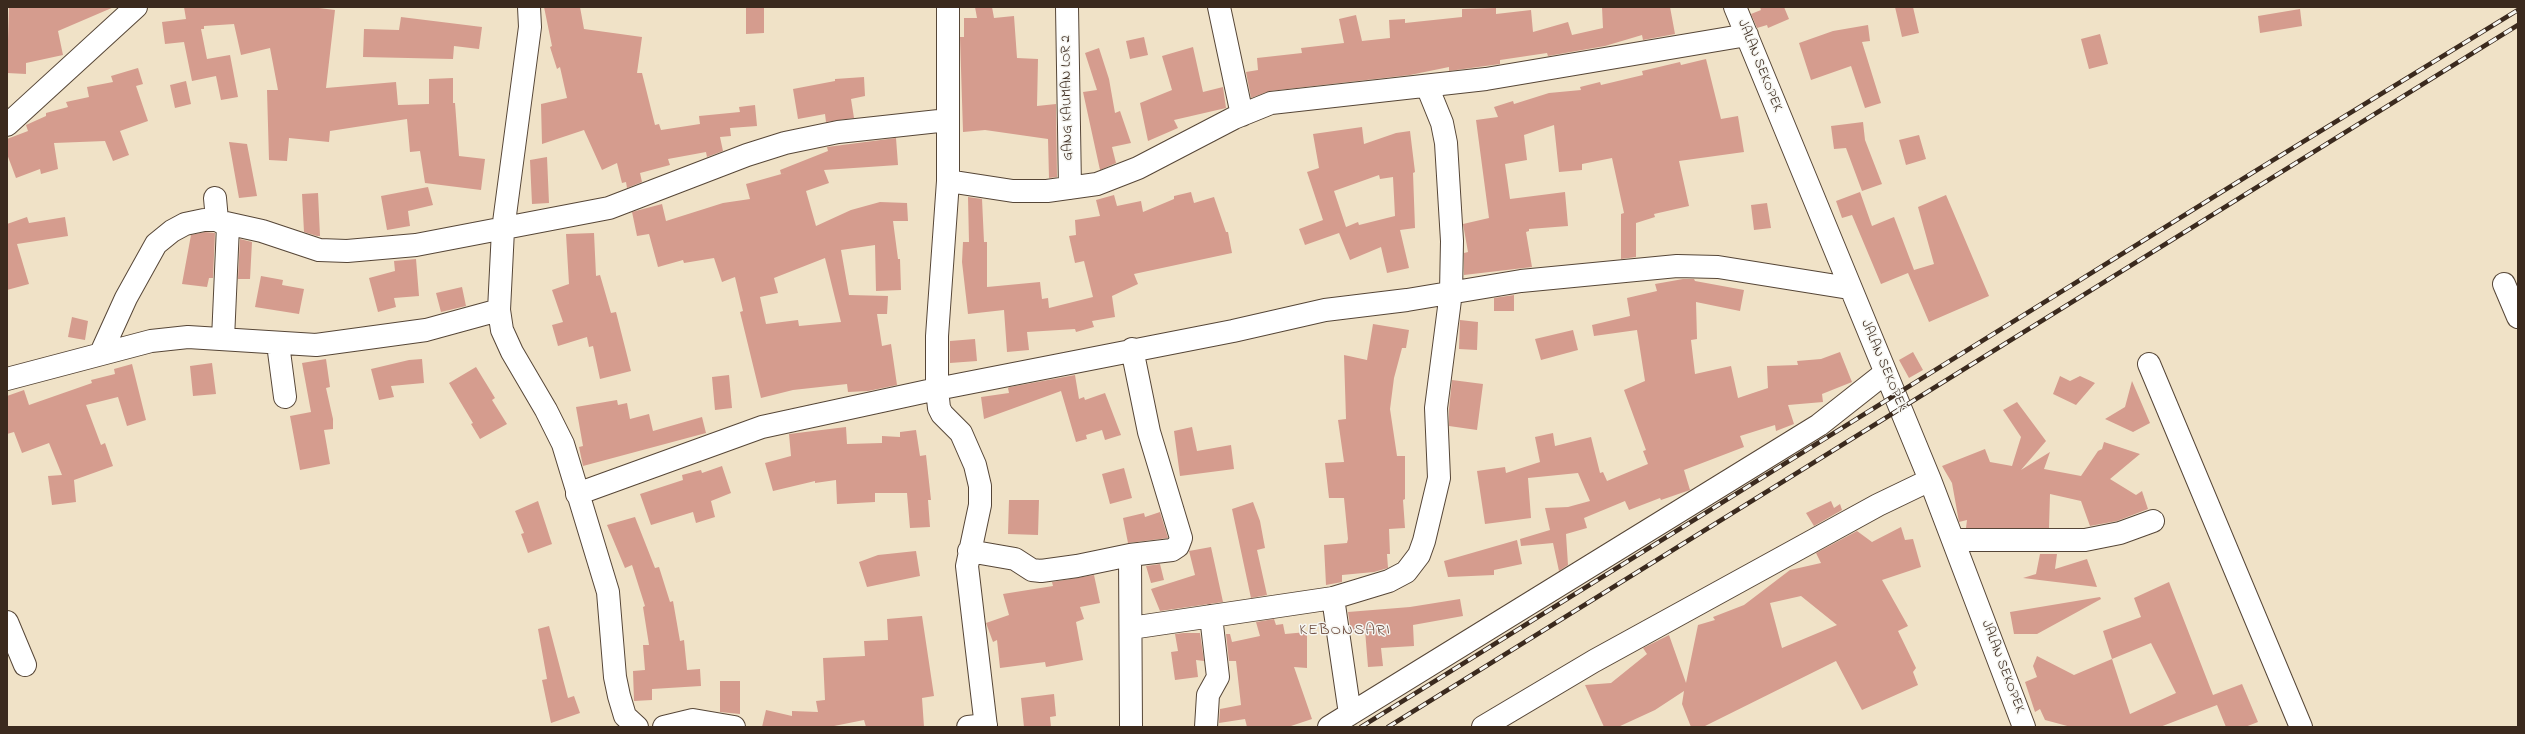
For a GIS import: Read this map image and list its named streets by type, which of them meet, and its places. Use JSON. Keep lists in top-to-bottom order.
{
  "streets": {
    "street": ["JALAN SEKOPEK", "GANG KAUMAN LOR 2"]
  },
  "districts": ["KEBONSARI"]
}
